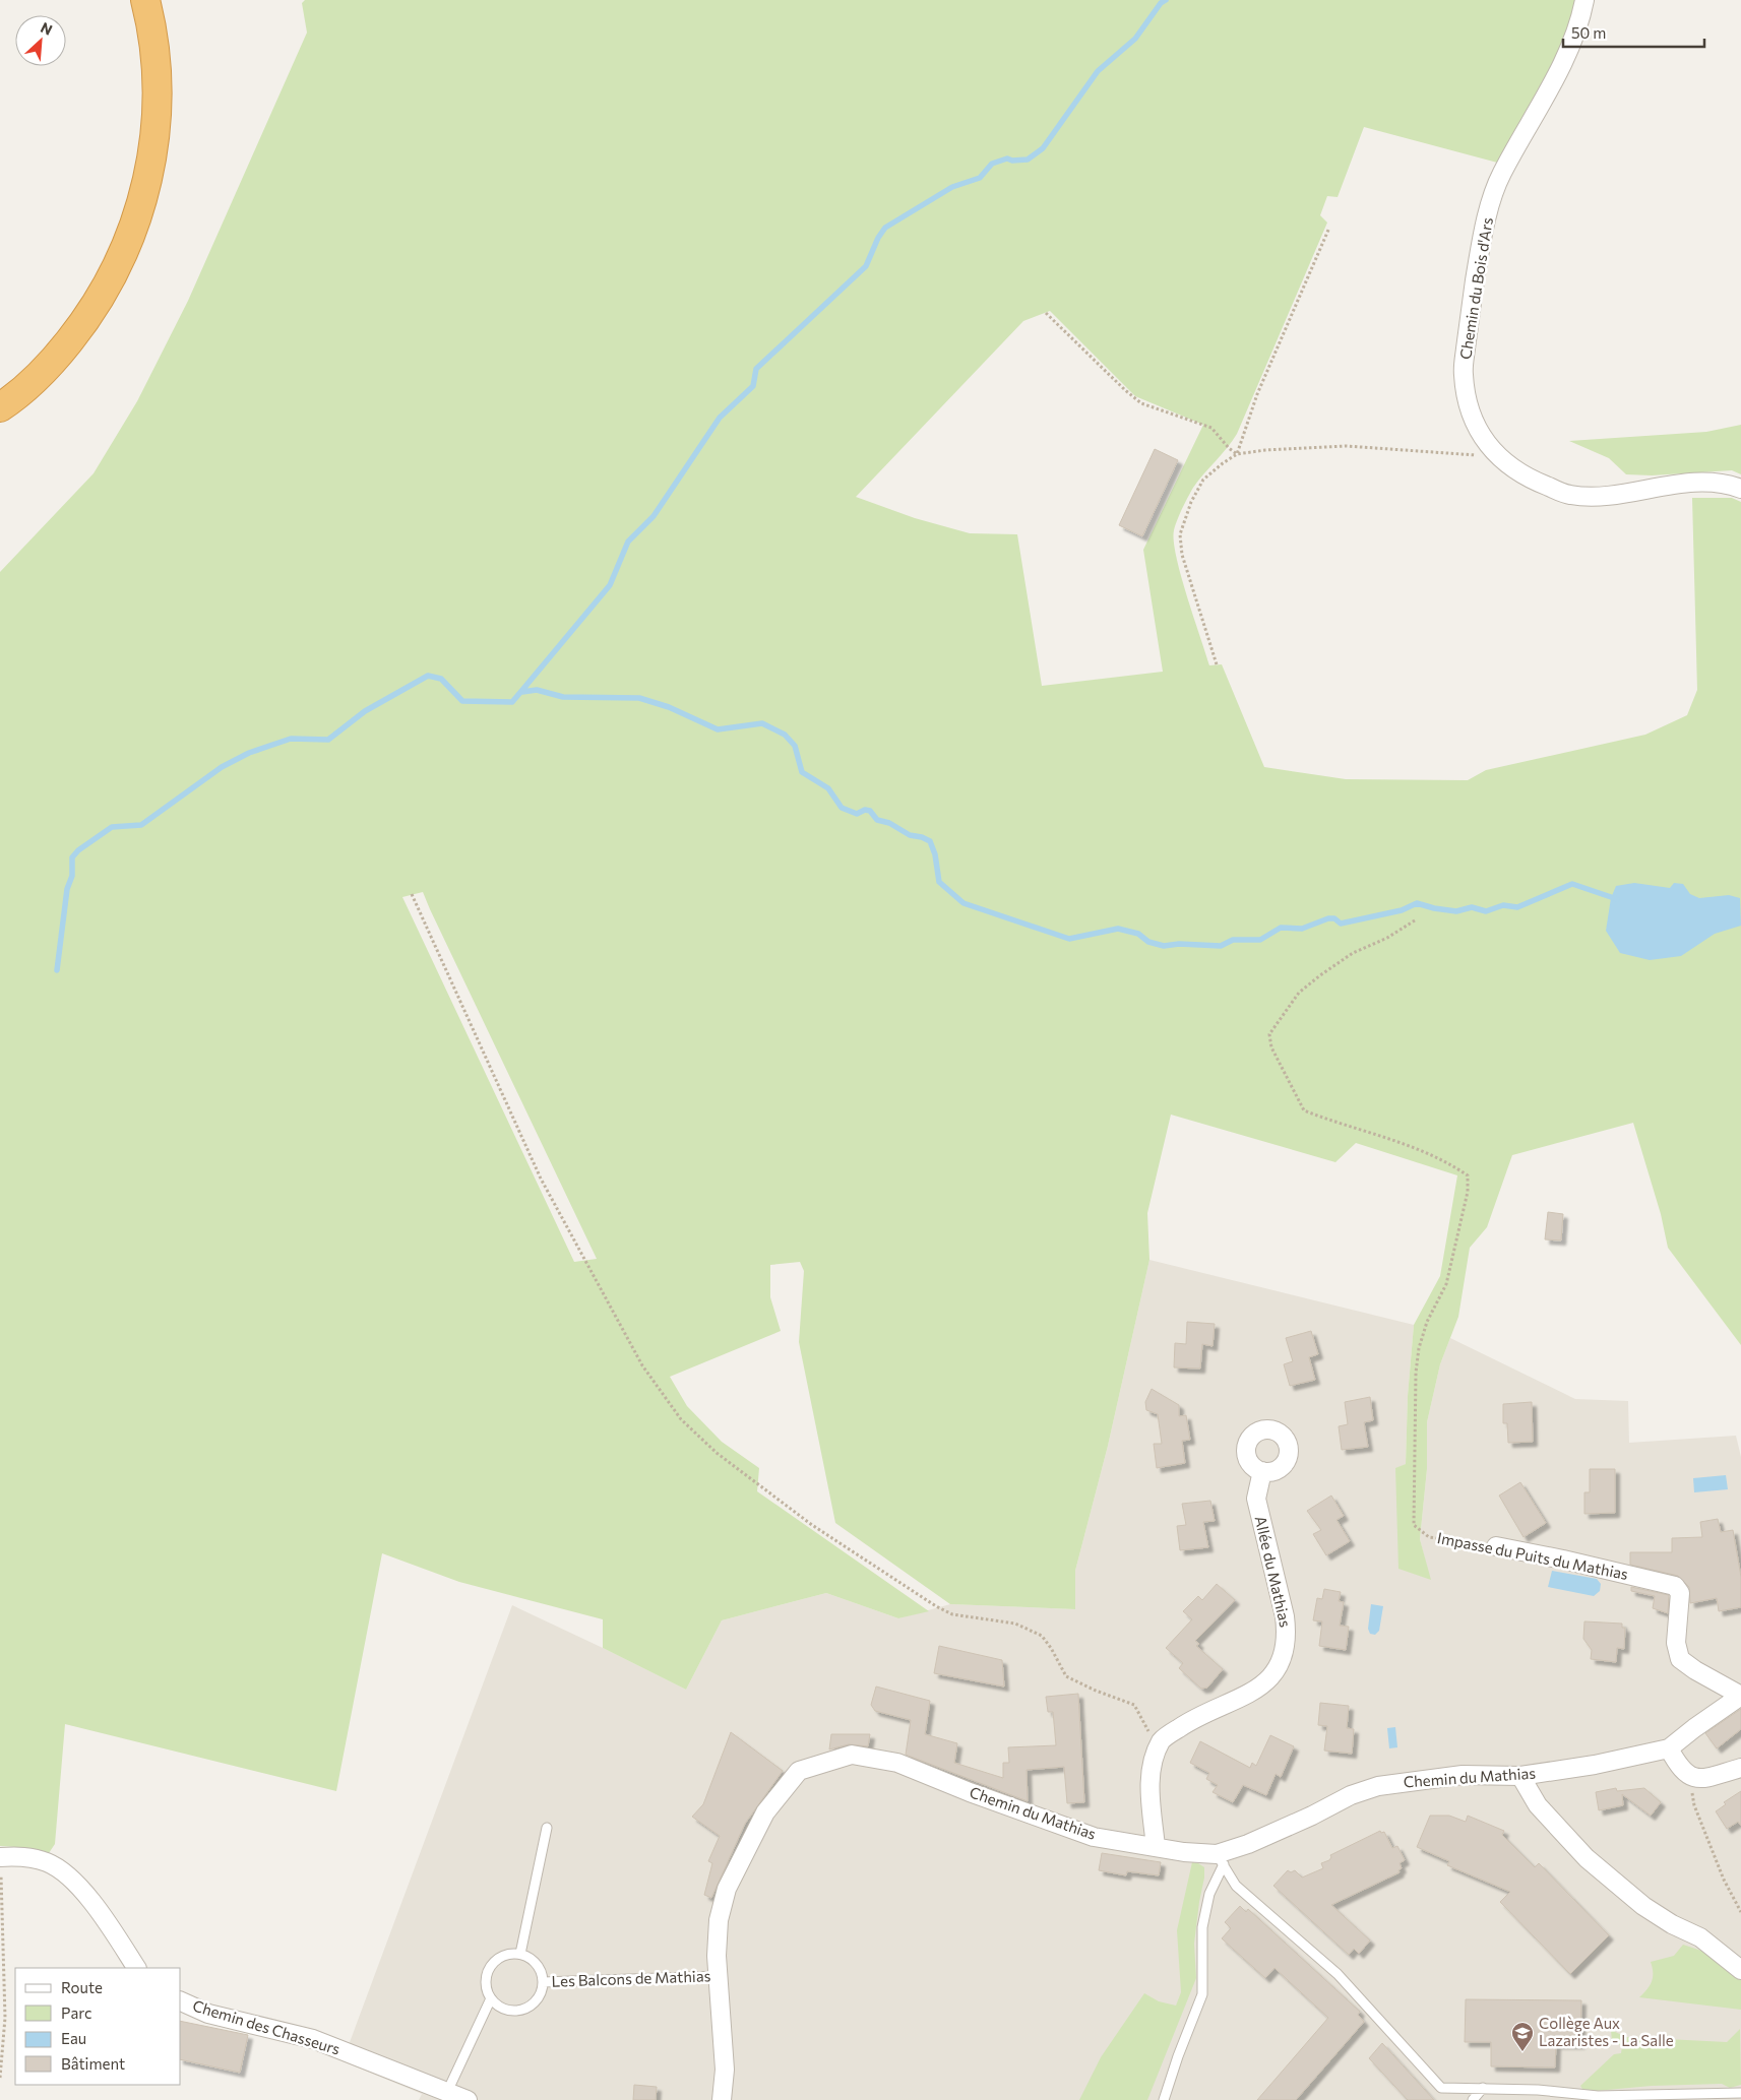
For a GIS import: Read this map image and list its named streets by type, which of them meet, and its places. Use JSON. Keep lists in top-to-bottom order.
{
  "streets": {
    "street": [
      "Chemin du Bois d'Ars",
      "Impasse du Puits du Mathias",
      "Allée du Mathias",
      "Chemin du Mathias",
      "Chemin des Chasseurs"
    ],
    "lane": ["Les Balcons de Mathias"]
  },
  "crossings": [
    ["Impasse du Puits du Mathias", "Chemin du Mathias"],
    ["Chemin du Mathias", "Les Balcons de Mathias"]
  ],
  "places": {
    "school or university": ["Collège Aux Lazaristes - La Salle"]
  },
  "legend": [
    "Route",
    "Parc",
    "Eau",
    "Bâtiment"
  ],
  "scale_bar": "50 m",
  "north": "top right"
}
